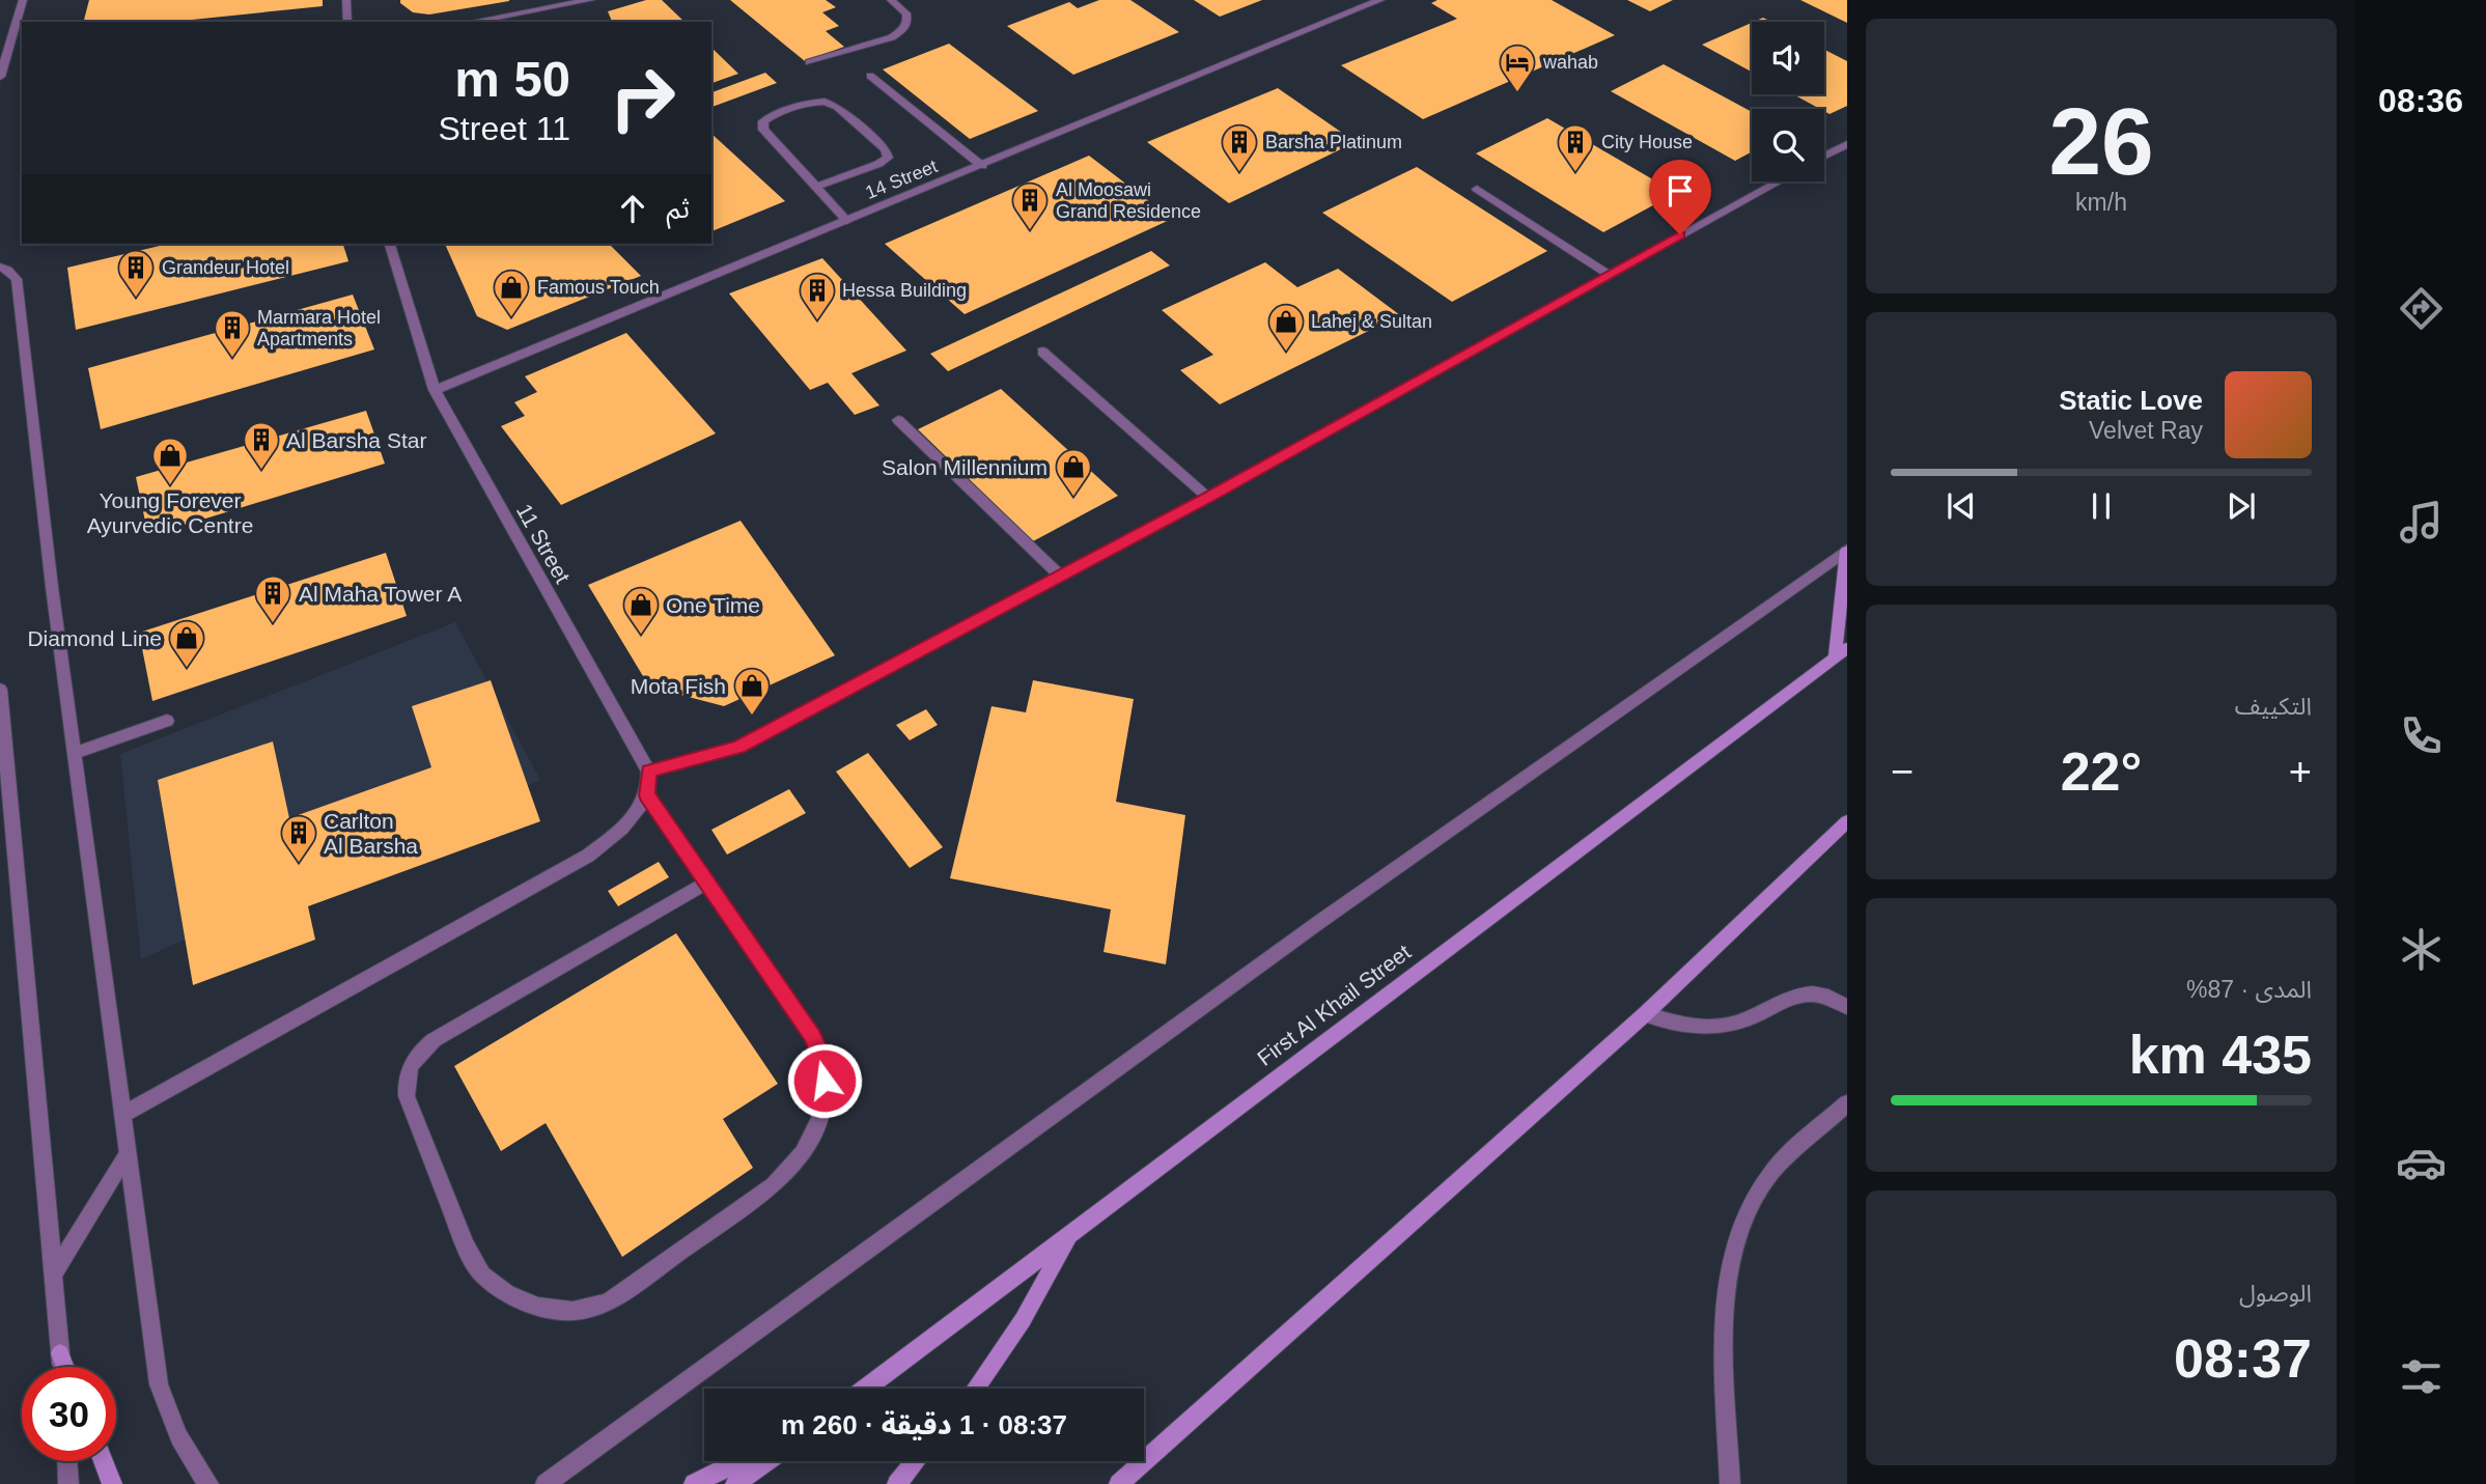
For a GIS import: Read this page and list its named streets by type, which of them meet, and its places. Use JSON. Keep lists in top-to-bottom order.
{
  "streets": {
    "main road": ["First Al Khail Street"],
    "street": ["14 Street", "11 Street"]
  },
  "crossings": [
    ["14 Street", "11 Street"]
  ],
  "places": {
    "hotel": ["wahab"],
    "building": [
      "Barsha Platinum",
      "City House",
      "Al Moosawi Grand Residence",
      "Grandeur Hotel",
      "Hessa Building",
      "Marmara Hotel Apartments",
      "Al Barsha Star",
      "Al Maha Tower A",
      "Carlton Al Barsha"
    ],
    "shop": [
      "Famous Touch",
      "Lahej & Sultan",
      "Young Forever Ayurvedic Centre",
      "Salon Millennium",
      "One Time",
      "Diamond Line",
      "Mota Fish"
    ]
  },
  "page": {
    "tabs": "08:36",
    "tile": [
      ["26", "km/h"],
      "التكييف",
      ["المدى · 87%", "435 km"],
      ["الوصول", "08:37"]
    ],
    "turn": ["50 m", "11 Street"],
    "then": "ثم",
    "song": ["Static Love", "Velvet Ray"],
    "heat": ["−", "22°", "+"],
    "limit": "30",
    "trip": "08:37 · 1 دقيقة · 260 m"
  }
}
